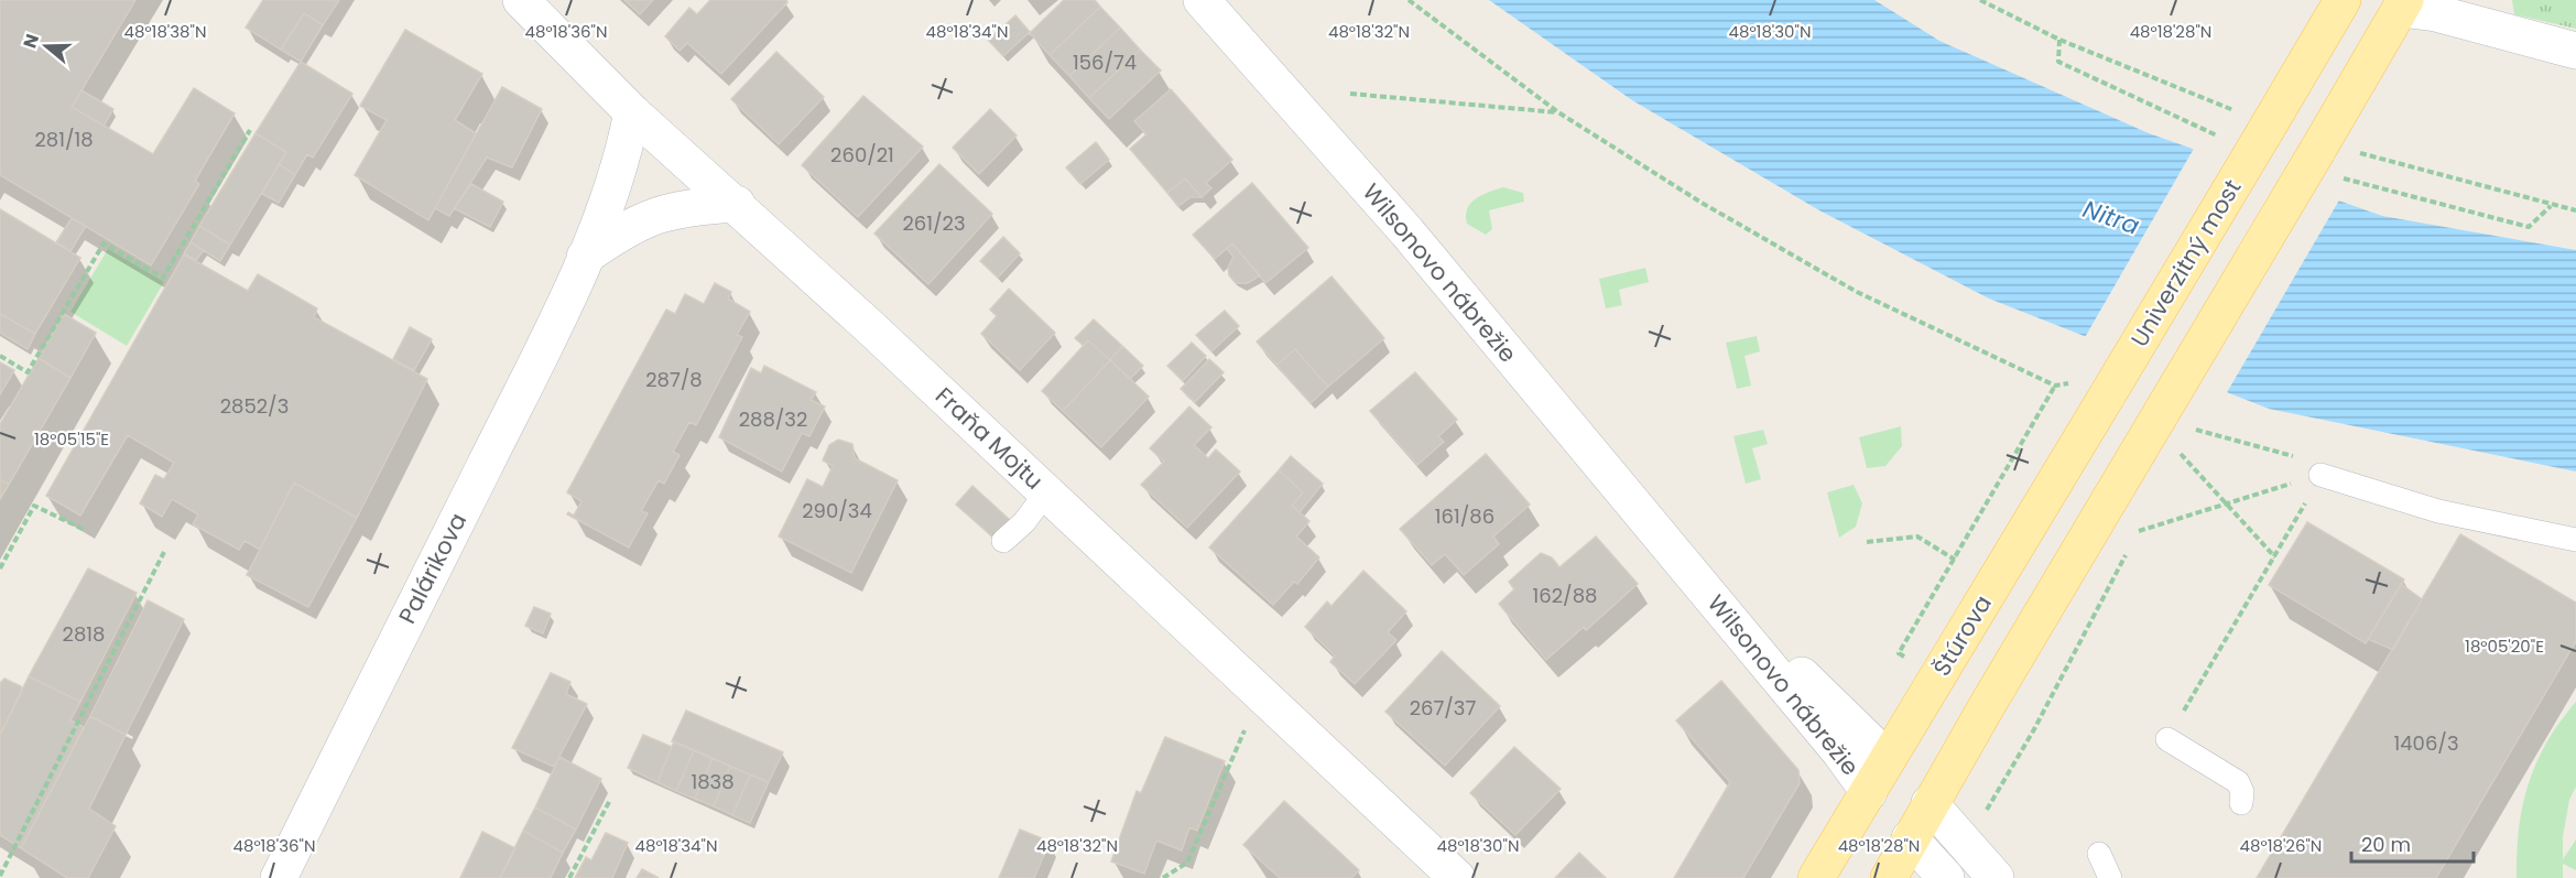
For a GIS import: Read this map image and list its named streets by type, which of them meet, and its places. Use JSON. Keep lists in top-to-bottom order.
{
  "streets": {
    "main road": ["Univerzitný most", "Štúrova"],
    "street": ["Wilsonovo nábrežie", "Fraňa Mojtu", "Palárikova"]
  },
  "crossings": [
    ["Univerzitný most", "Štúrova"],
    ["Wilsonovo nábrežie", "Štúrova"],
    ["Fraňa Mojtu", "Palárikova"]
  ],
  "water": ["Nitra"],
  "house_numbers": [
    "156/74",
    "281/18",
    "260/21",
    "261/23",
    "287/8",
    "2852/3",
    "288/32",
    "290/34",
    "161/86",
    "162/88",
    "2818",
    "267/37",
    "1406/3",
    "1838"
  ],
  "scale_bar": "20 m",
  "north": "left",
  "coordinates": [
    "48°18'38\"N",
    "48°18'36\"N",
    "48°18'34\"N",
    "48°18'32\"N",
    "48°18'30\"N",
    "48°18'28\"N",
    "18°05'15\"E",
    "18°05'20\"E",
    "48°18'26\"N"
  ]
}
